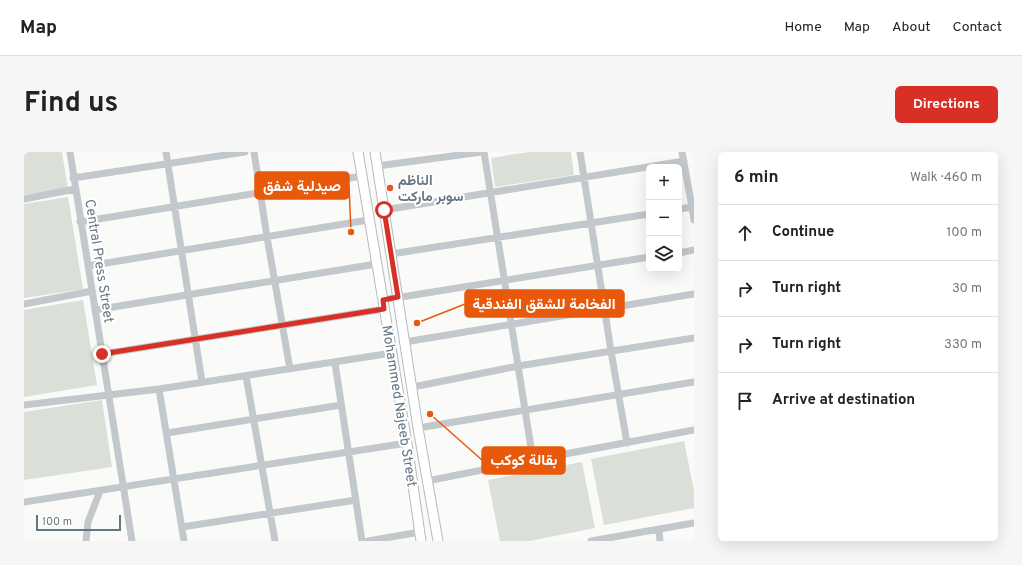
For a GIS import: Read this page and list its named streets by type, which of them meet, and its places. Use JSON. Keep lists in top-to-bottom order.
{
  "streets": {
    "main road": ["Mohammed Najeeb Street"],
    "street": ["Central Press Street"]
  },
  "places": [
    "الناظم سوبر ماركت",
    "صيدلية شفق",
    "الفخامة للشقق الفندقية",
    "بقالة كوكب"
  ],
  "scale_bar": "100 m",
  "page": {
    "header": "Map",
    "nav": [
      "Home",
      "Map",
      "About",
      "Contact"
    ],
    "title": "Find us",
    "buttons": "Directions",
    "heading": ["6 min", "Walk · 460 m"],
    "map_buttons": ["+", "−"],
    "list": [
      ["Continue", "100 m"],
      ["Turn right", "30 m"],
      ["Turn right", "330 m"],
      "Arrive at destination"
    ],
    "scale": "100 m"
  }
}
